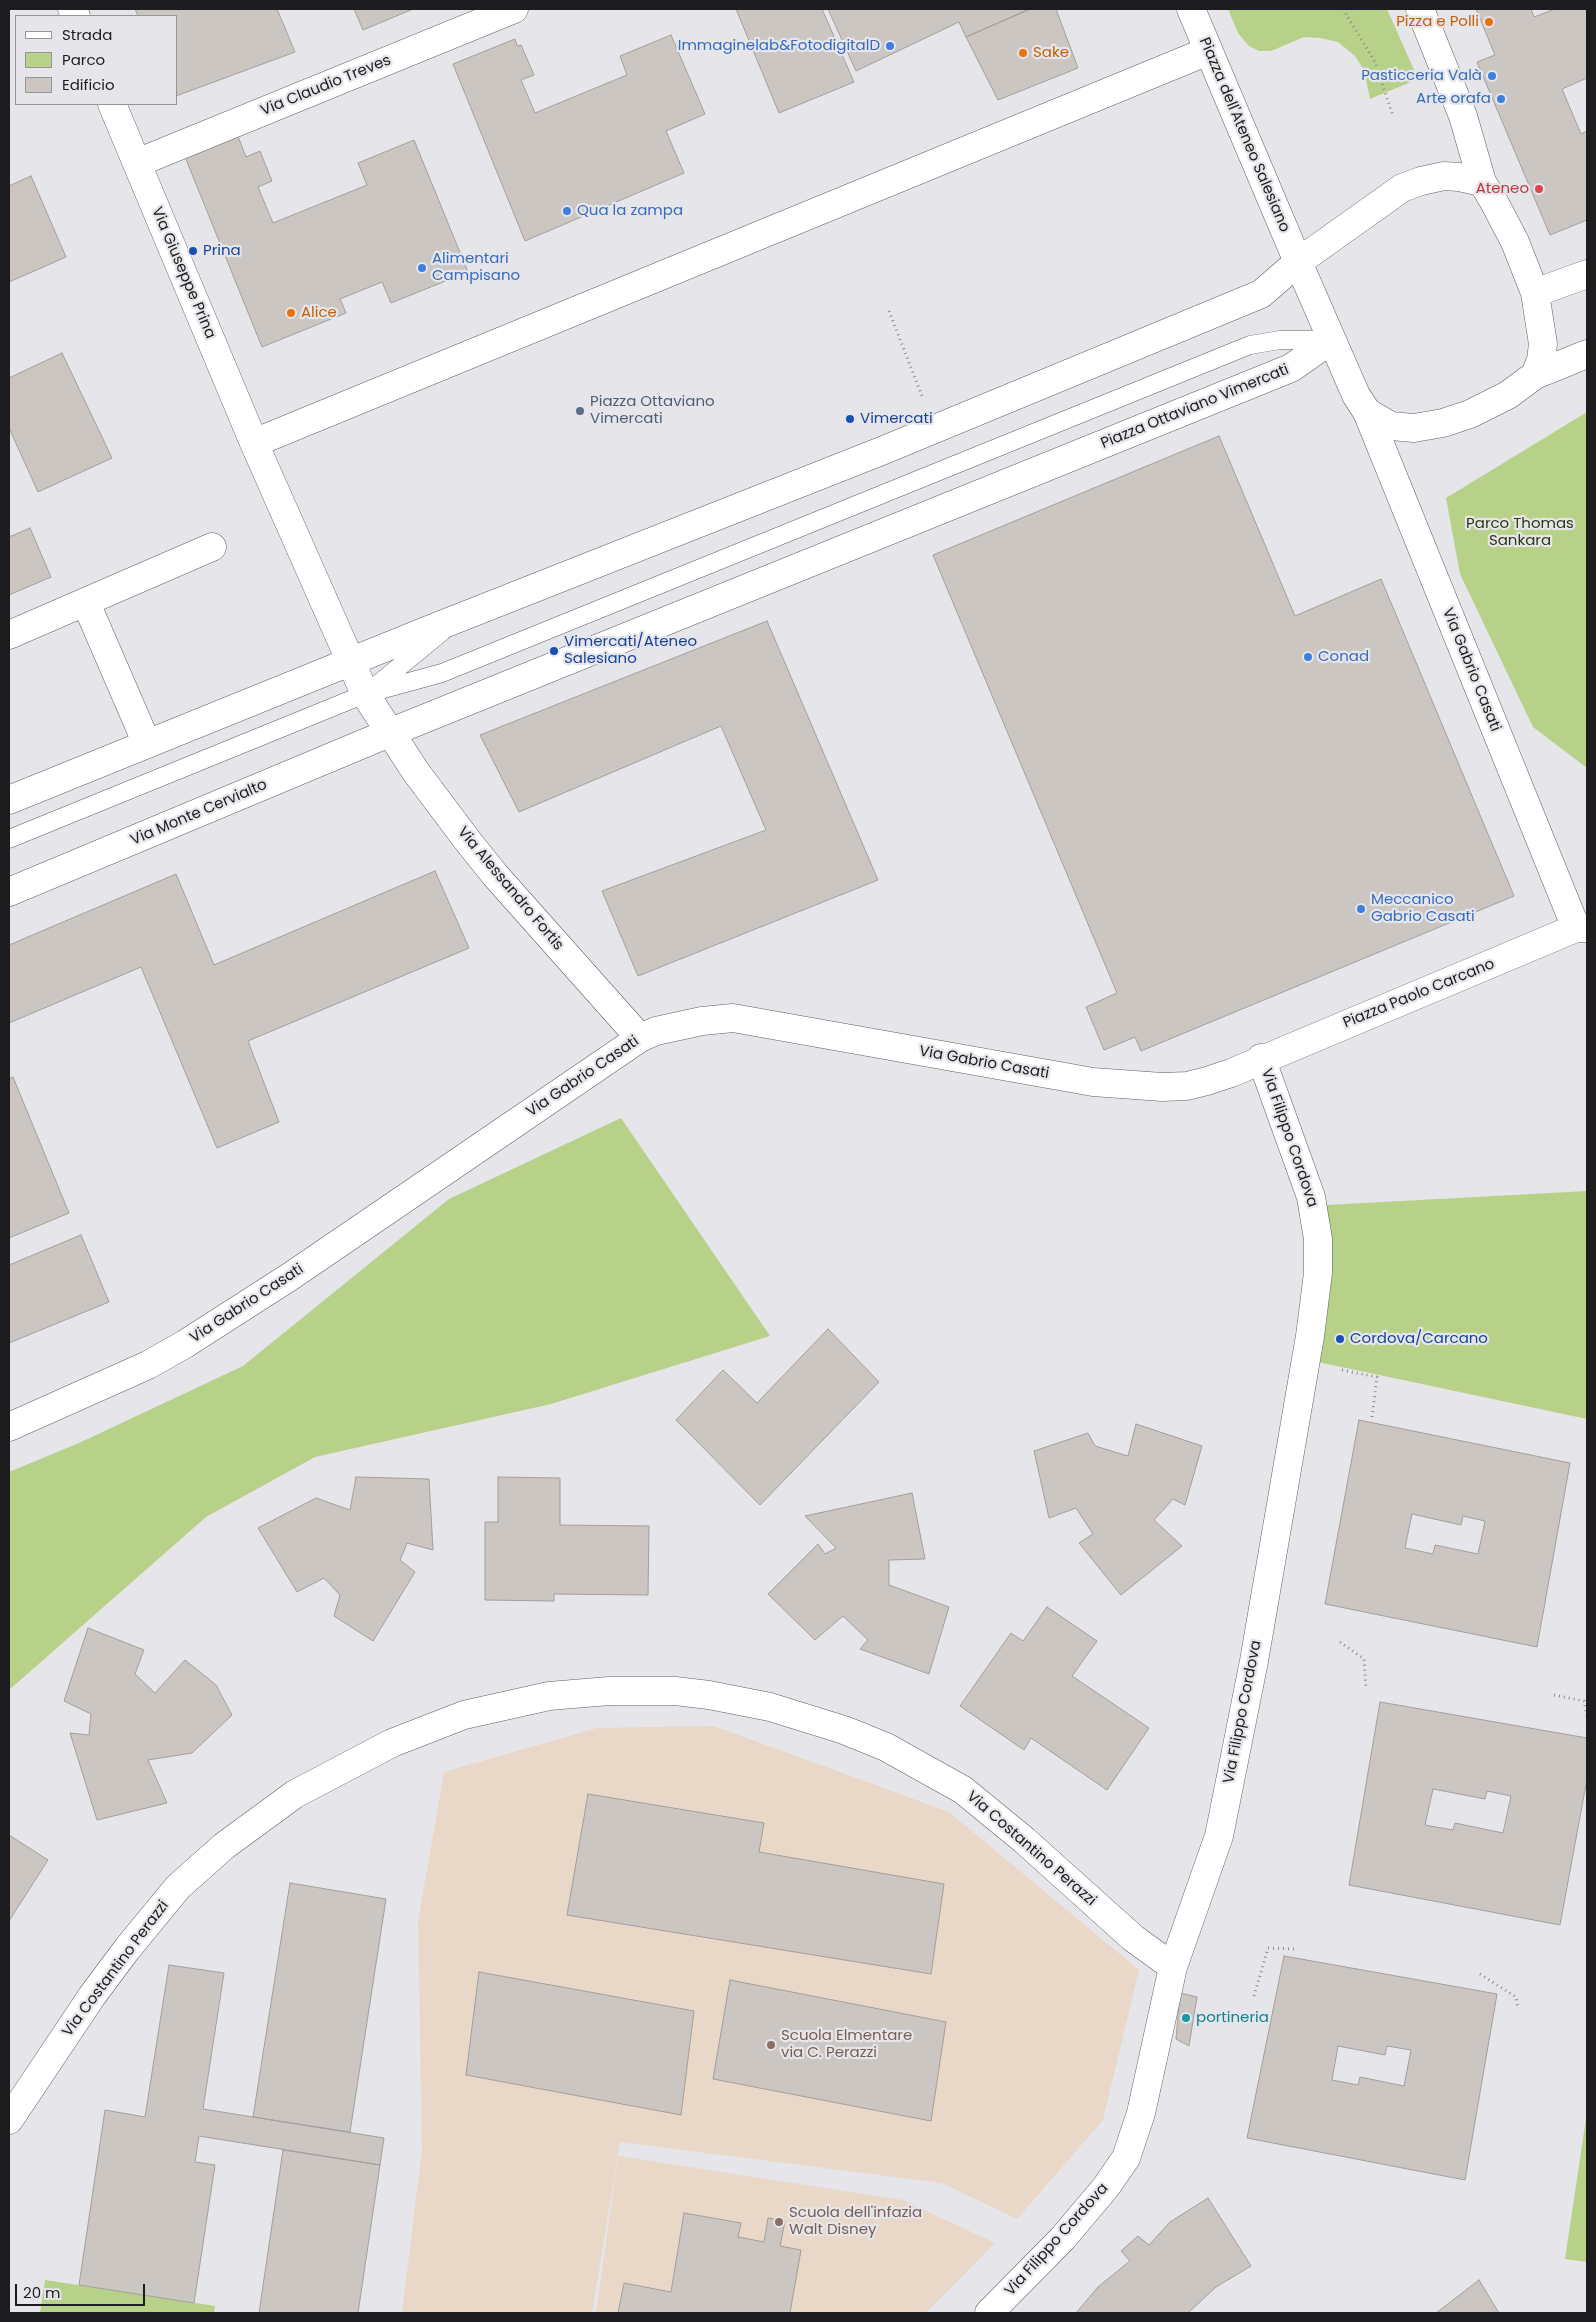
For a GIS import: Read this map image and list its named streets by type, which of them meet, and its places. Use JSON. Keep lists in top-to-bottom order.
{
  "streets": {
    "street": [
      "Via Claudio Treves",
      "Piazza dell'Ateneo Salesiano",
      "Via Giuseppe Prina",
      "Piazza Ottaviano Vimercati",
      "Via Gabrio Casati",
      "Via Monte Cervialto",
      "Via Alessandro Fortis",
      "Piazza Paolo Carcano",
      "Via Filippo Cordova",
      "Via Costantino Perazzi"
    ]
  },
  "crossings": [
    ["Via Claudio Treves", "Via Giuseppe Prina"],
    ["Piazza dell'Ateneo Salesiano", "Piazza Ottaviano Vimercati"],
    ["Piazza dell'Ateneo Salesiano", "Via Gabrio Casati"],
    ["Piazza Ottaviano Vimercati", "Via Monte Cervialto"],
    ["Piazza Ottaviano Vimercati", "Via Alessandro Fortis"],
    ["Via Gabrio Casati", "Via Alessandro Fortis"],
    ["Via Gabrio Casati", "Piazza Paolo Carcano"],
    ["Via Gabrio Casati", "Via Filippo Cordova"],
    ["Via Monte Cervialto", "Via Alessandro Fortis"],
    ["Piazza Paolo Carcano", "Via Filippo Cordova"],
    ["Via Filippo Cordova", "Via Costantino Perazzi"]
  ],
  "parks": ["Parco Thomas Sankara"],
  "places": [
    "Pizza e Polli",
    "Immaginelab&FotodigitalD",
    "Sake",
    "Pasticceria Valà",
    "Arte orafa",
    "Ateneo",
    "Qua la zampa",
    "Prina",
    "Alimentari Campisano",
    "Alice",
    "Piazza Ottaviano Vimercati",
    "Vimercati",
    "Vimercati/Ateneo Salesiano",
    "Conad",
    "Meccanico Gabrio Casati",
    "Cordova/Carcano",
    "portineria",
    "Scuola Elmentare via C. Perazzi",
    "Scuola dell'infazia Walt Disney"
  ],
  "legend": ["Strada", "Parco", "Edificio"],
  "scale_bar": "20 m"
}
